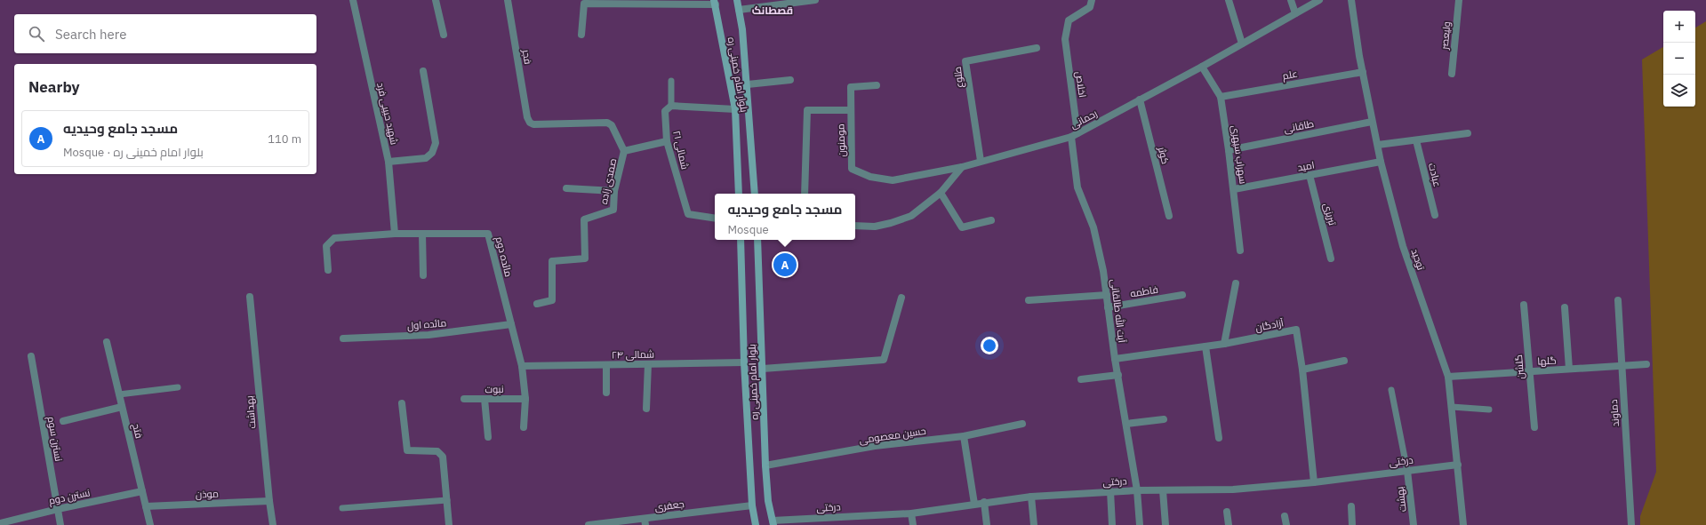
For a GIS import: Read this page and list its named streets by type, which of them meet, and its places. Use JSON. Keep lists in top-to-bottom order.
{
  "streets": {
    "main road": ["بلوار امام خمینی ره"],
    "street": [
      "ولیعصر",
      "فجر",
      "علم",
      "طلوع",
      "اخلاص",
      "شهید حبیبی فرد",
      "رحمانی",
      "طاقانی",
      "مومنون",
      "۲۱ شمالی",
      "سهراب سپهری",
      "کوثر",
      "امید",
      "عبادت",
      "صمدی زاده",
      "تبریزی",
      "مائده دوم",
      "توحید",
      "فاطمه",
      "آیت الله طالقانی",
      "مائده اول",
      "آزادگان",
      "۲۴ شمالی",
      "گلها",
      "گلشن",
      "نبوت",
      "بهداشت",
      "دماوند",
      "فتح",
      "حسین معصومی",
      "نسترن سوم",
      "درختی",
      "موذن",
      "نسترن دوم",
      "بهشت",
      "جعفری"
    ]
  },
  "crossings": [
    ["فجر", "صمدی زاده"],
    ["بلوار امام خمینی ره", "۲۴ شمالی"],
    ["بلوار امام خمینی ره", "حسین معصومی"],
    ["بلوار امام خمینی ره", "درختی"],
    ["بلوار امام خمینی ره", "جعفری"],
    ["علم", "سهراب سپهری"],
    ["علم", "توحید"],
    ["طلوع", "رحمانی"],
    ["اخلاص", "رحمانی"],
    ["اخلاص", "آیت الله طالقانی"],
    ["شهید حبیبی فرد", "مائده دوم"],
    ["رحمانی", "مومنون"],
    ["رحمانی", "سهراب سپهری"],
    ["رحمانی", "کوثر"],
    ["رحمانی", "آیت الله طالقانی"],
    ["طاقانی", "سهراب سپهری"],
    ["طاقانی", "توحید"],
    ["۲۱ شمالی", "صمدی زاده"],
    ["سهراب سپهری", "امید"],
    ["امید", "تبریزی"],
    ["امید", "توحید"],
    ["مائده دوم", "مائده اول"],
    ["مائده دوم", "۲۴ شمالی"],
    ["مائده دوم", "نبوت"],
    ["توحید", "گلها"],
    ["توحید", "درختی"],
    ["فاطمه", "آیت الله طالقانی"],
    ["آیت الله طالقانی", "آزادگان"],
    ["آیت الله طالقانی", "درختی"],
    ["آزادگان", "درختی"],
    ["گلها", "گلشن"],
    ["گلها", "دماوند"],
    ["بهداشت", "موذن"],
    ["فتح", "موذن"],
    ["فتح", "نسترن دوم"],
    ["نسترن سوم", "نسترن دوم"],
    ["درختی", "بهشت"]
  ],
  "districts": ["قصطانک"],
  "page": {
    "map_buttons": ["+", "−"],
    "search": "Search here",
    "heading": "Nearby",
    "list": [
      {
        "mark": "A",
        "name": "مسجد جامع وحیدیه",
        "note": "Mosque · بلوار امام خمینی ره",
        "value": "110 m"
      }
    ],
    "popup": ["مسجد جامع وحیدیه", "Mosque"],
    "pins": "A"
  }
}
